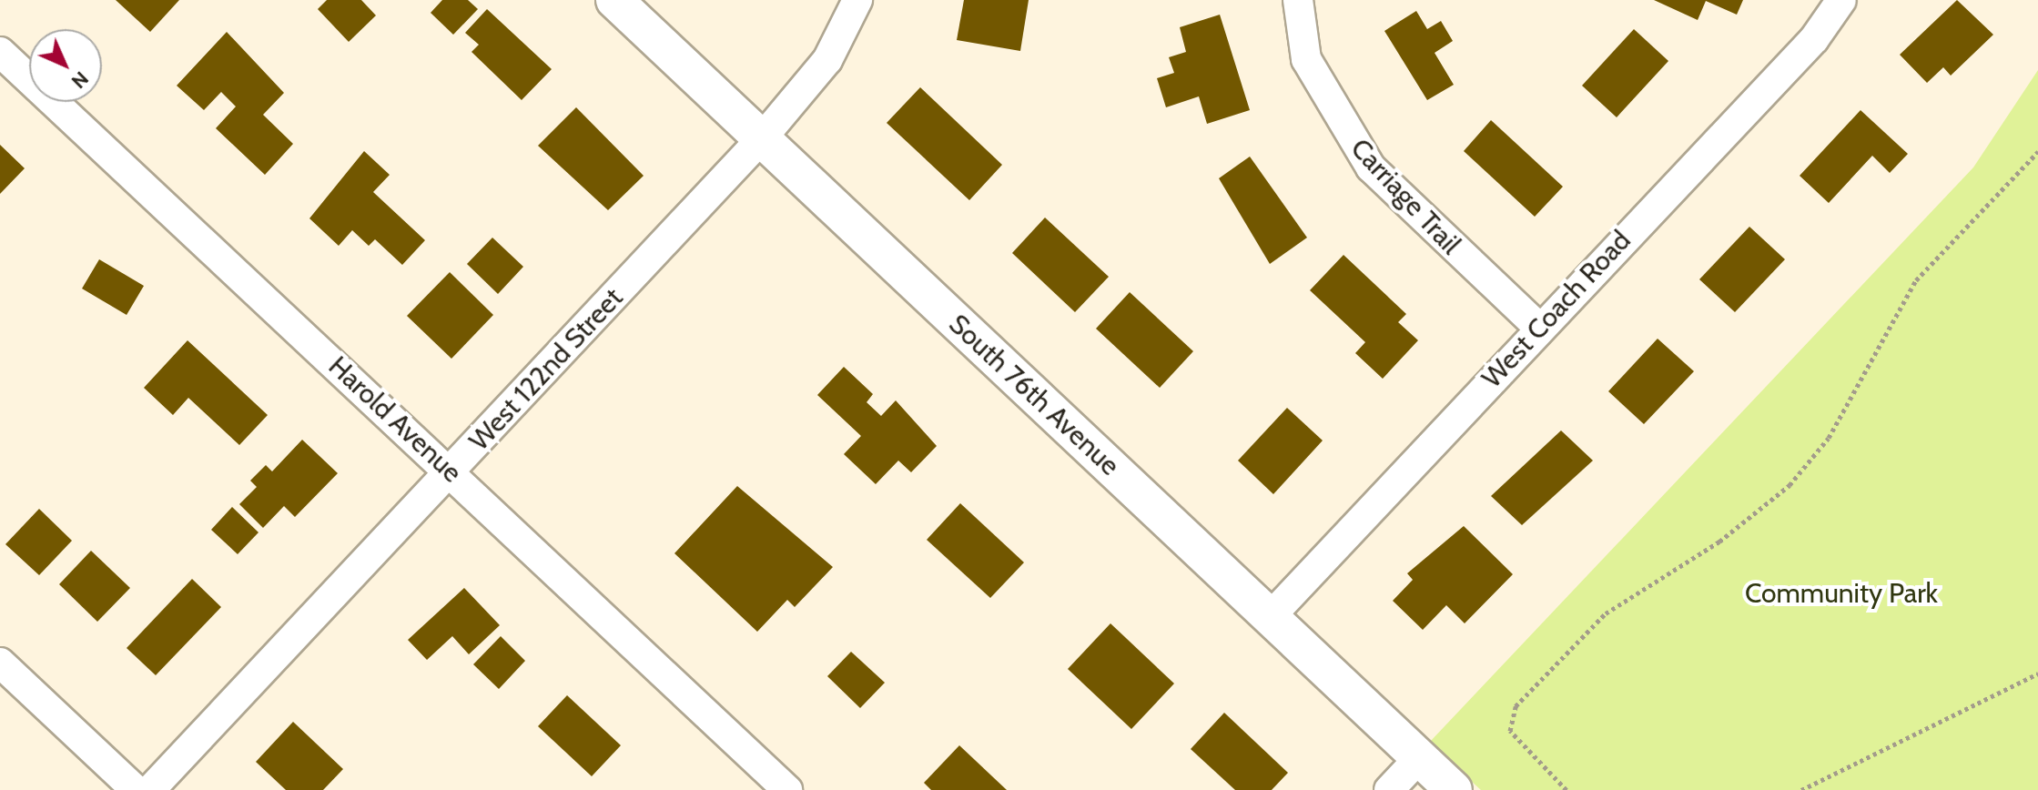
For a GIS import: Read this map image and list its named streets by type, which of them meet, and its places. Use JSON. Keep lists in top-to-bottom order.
{
  "streets": {
    "street": [
      "Carriage Trail",
      "West Coach Road",
      "West 122nd Street",
      "South 76th Avenue",
      "Harold Avenue"
    ]
  },
  "crossings": [
    ["Carriage Trail", "West Coach Road"],
    ["West Coach Road", "South 76th Avenue"],
    ["West 122nd Street", "South 76th Avenue"],
    ["West 122nd Street", "Harold Avenue"]
  ],
  "parks": ["Community Park"],
  "north": "bottom right"
}
